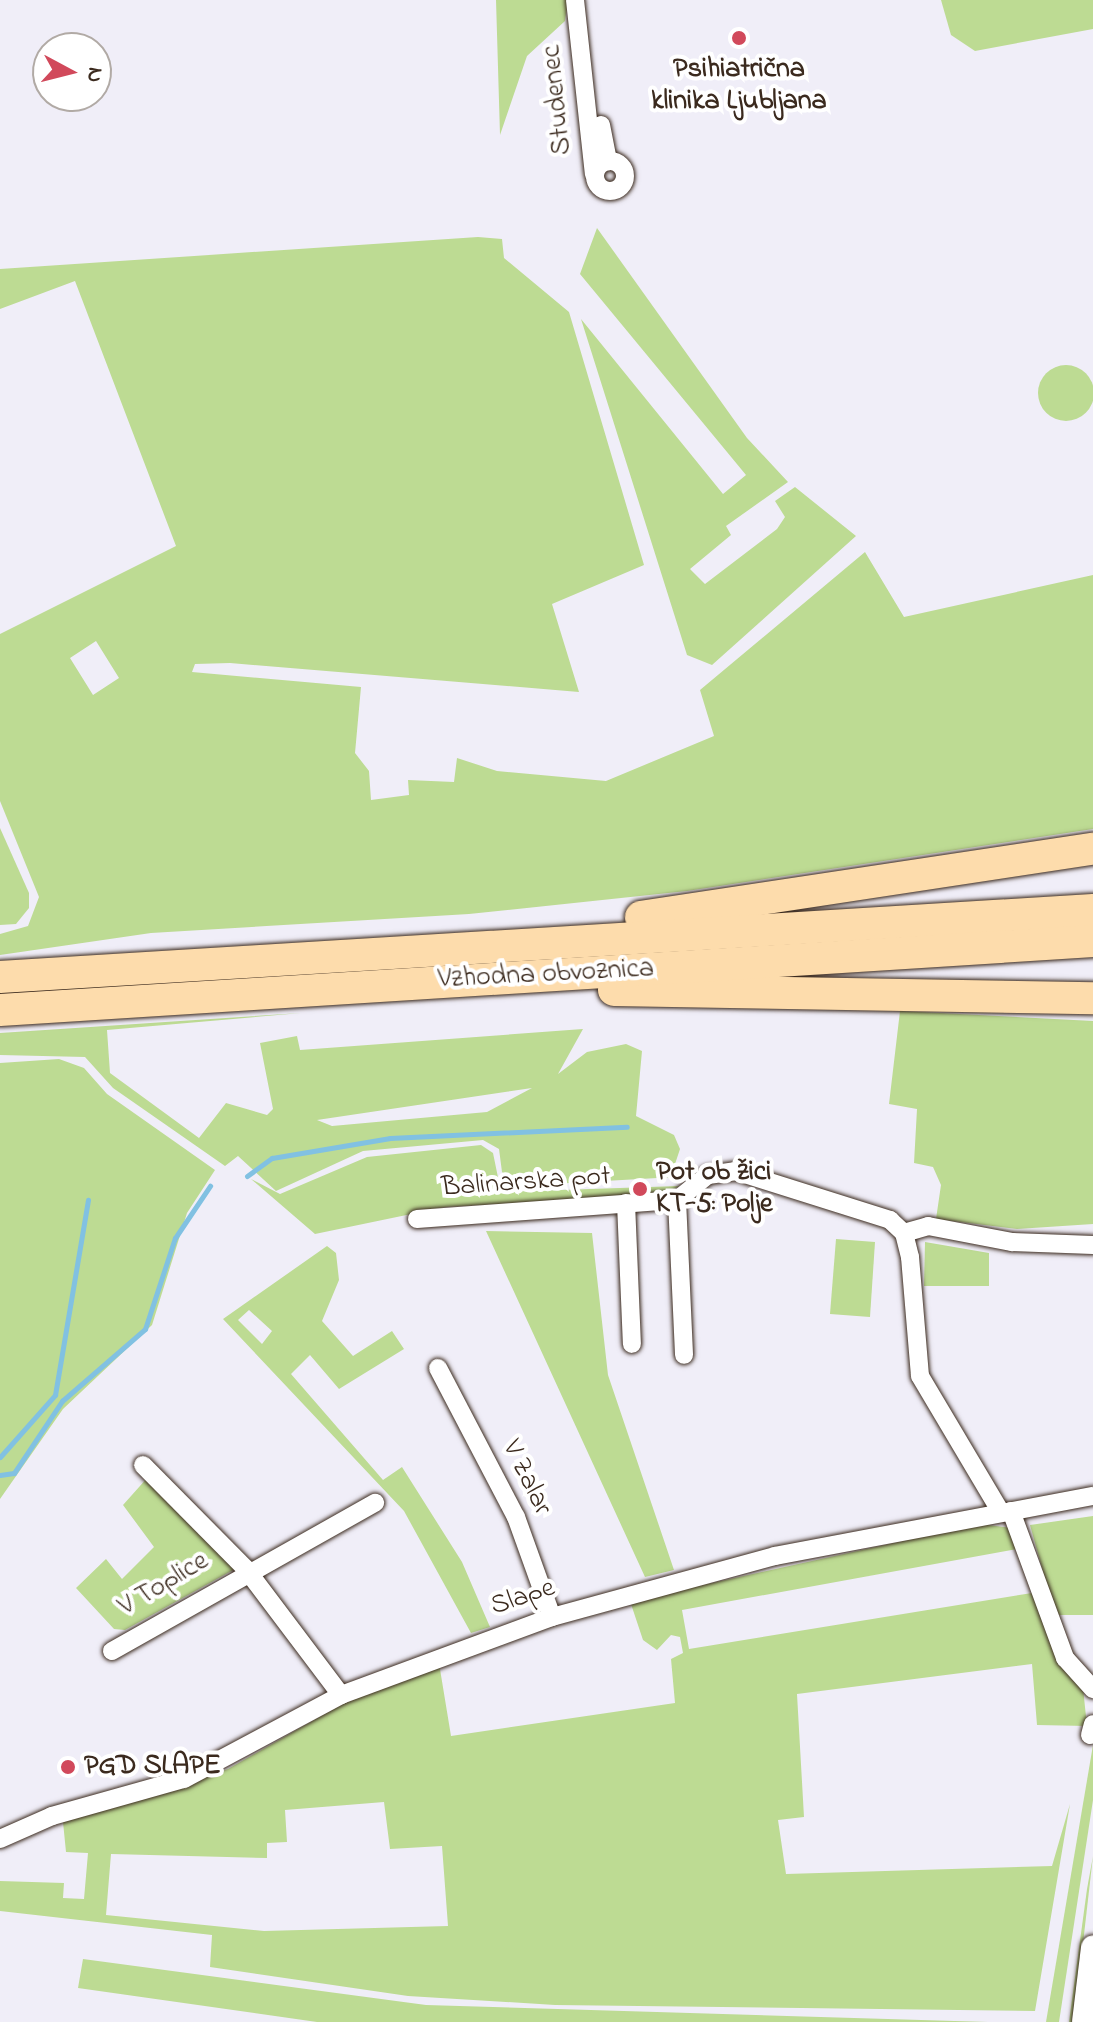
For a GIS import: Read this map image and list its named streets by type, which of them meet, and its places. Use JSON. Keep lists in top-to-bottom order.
{
  "streets": {
    "highway": ["Vzhodna obvoznica"],
    "street": [
      "Studenec",
      "Balinarska pot",
      "V Zalar",
      "V Toplice",
      "Slape"
    ]
  },
  "crossings": [
    ["V Zalar", "Slape"],
    ["V Toplice", "Slape"]
  ],
  "places": ["Psihiatrična klinika Ljubljana", "Pot ob žici KT-5: Polje", "PGD SLAPE"],
  "north": "right"
}
